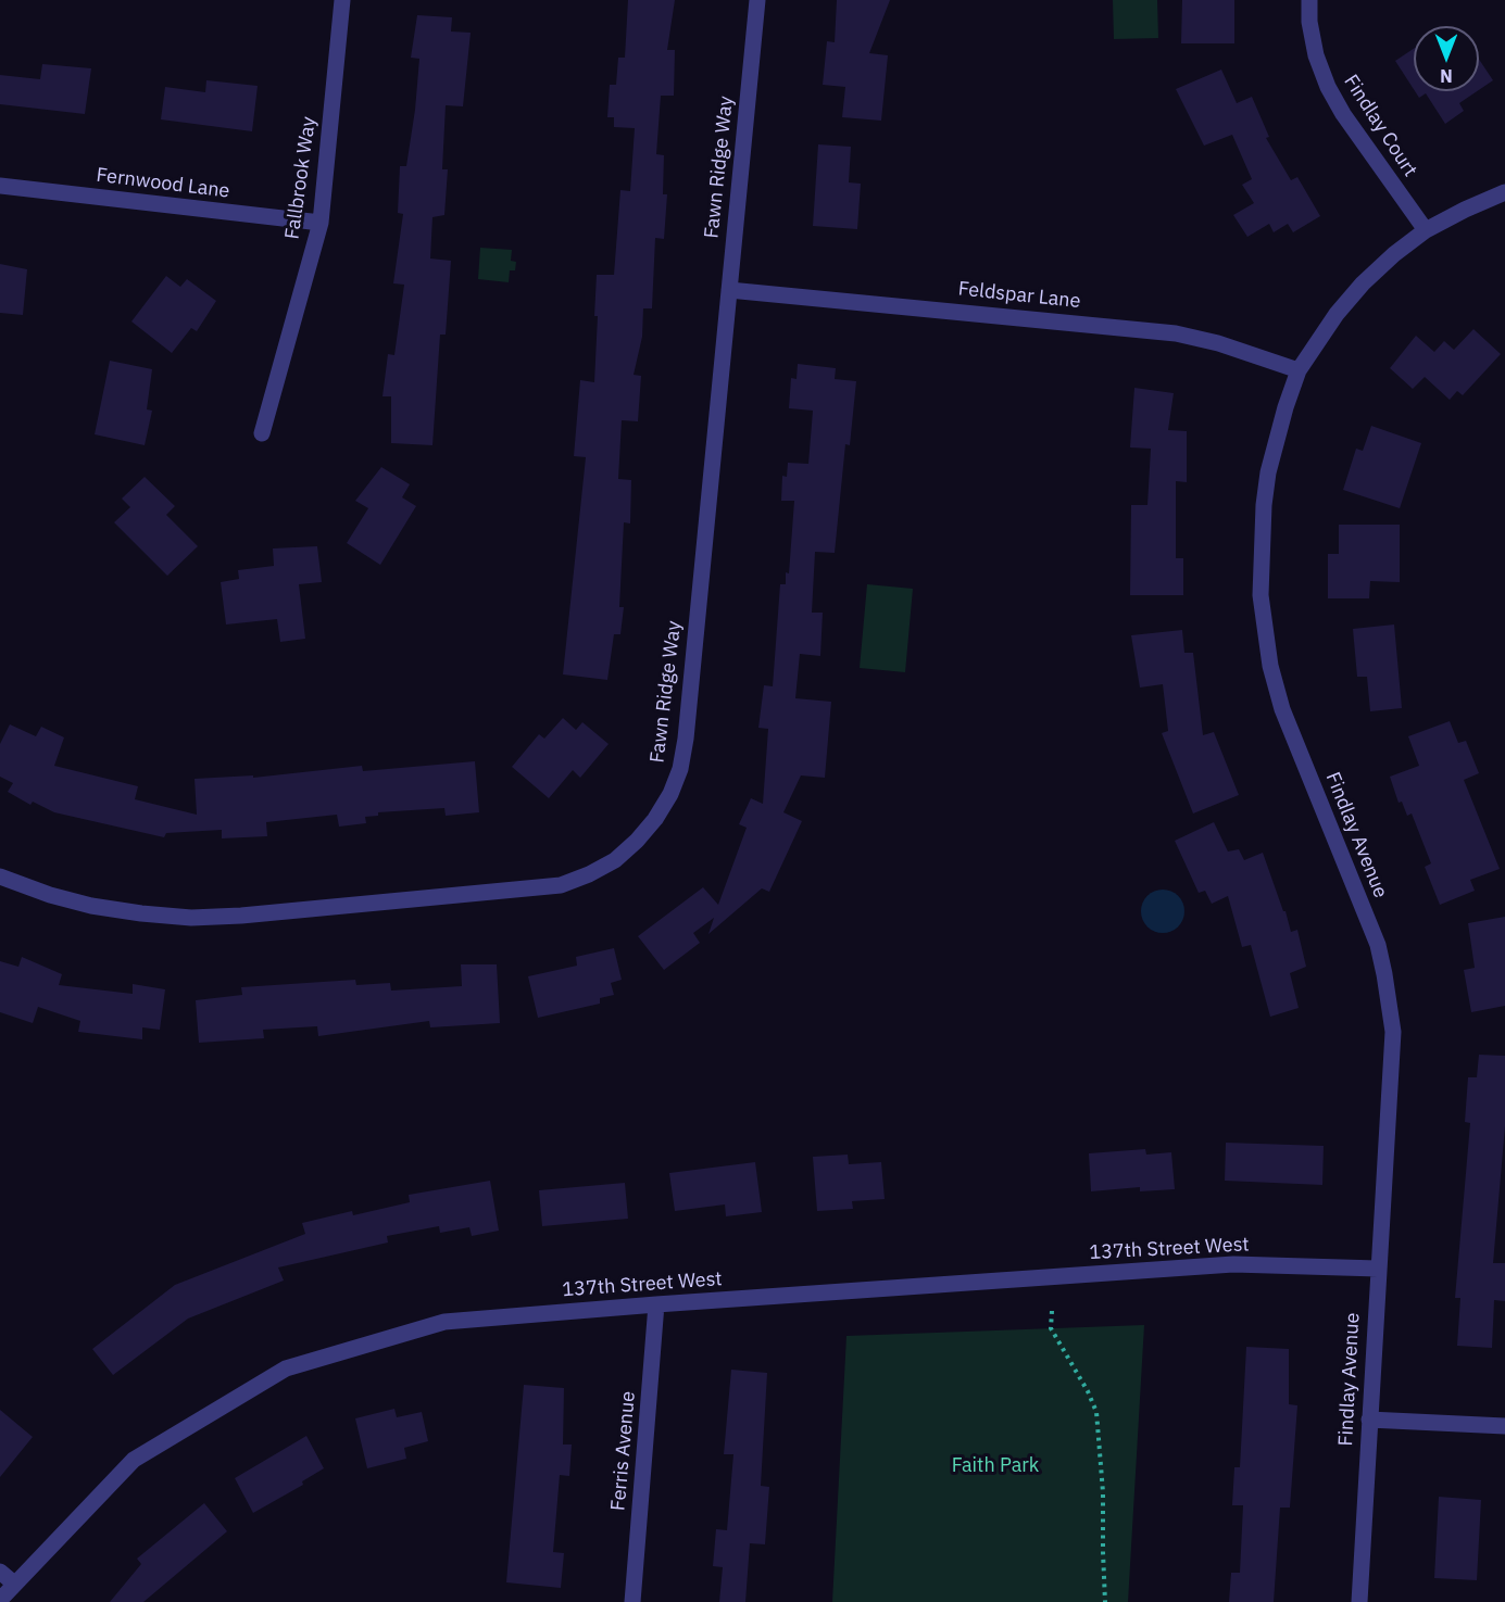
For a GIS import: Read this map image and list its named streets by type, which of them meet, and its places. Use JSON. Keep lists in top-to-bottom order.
{
  "streets": {
    "street": [
      "Findlay Court",
      "Fawn Ridge Way",
      "Fallbrook Way",
      "Fernwood Lane",
      "Feldspar Lane",
      "Findlay Avenue",
      "137th Street West",
      "Ferris Avenue"
    ]
  },
  "crossings": [
    ["Findlay Court", "Findlay Avenue"],
    ["Fawn Ridge Way", "Feldspar Lane"],
    ["Fallbrook Way", "Fernwood Lane"],
    ["Feldspar Lane", "Findlay Avenue"],
    ["Findlay Avenue", "137th Street West"],
    ["137th Street West", "Ferris Avenue"]
  ],
  "parks": ["Faith Park"],
  "north": "bottom"
}
